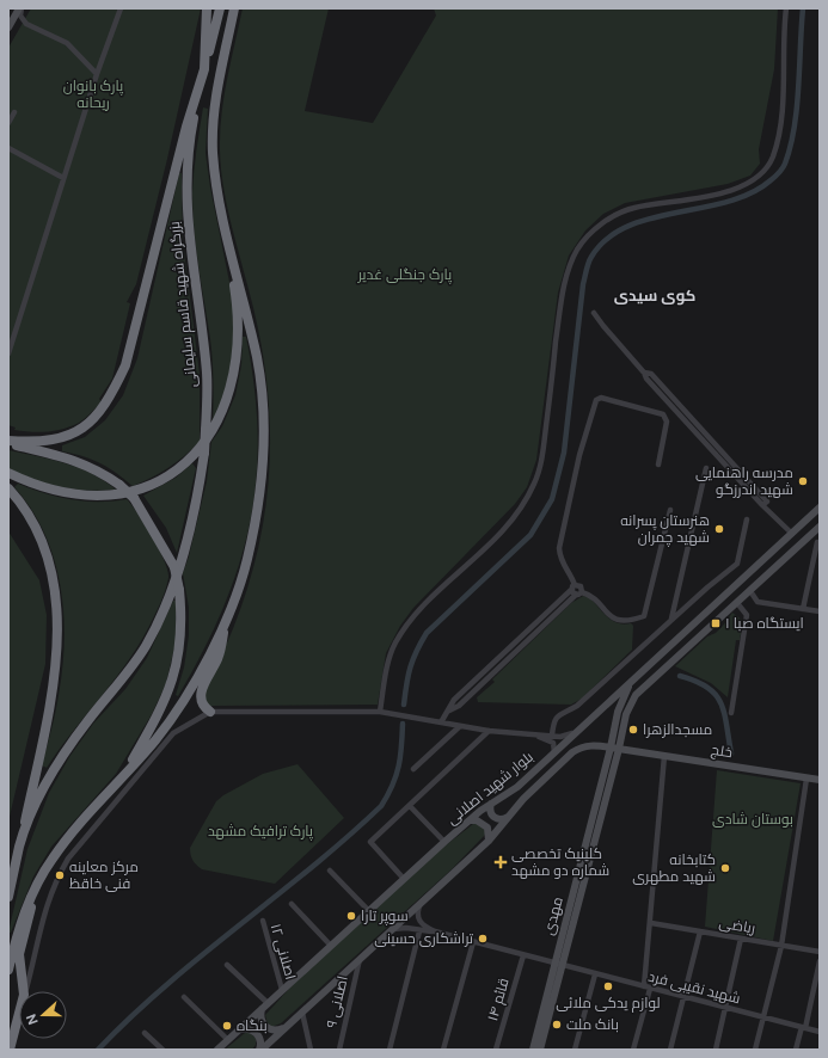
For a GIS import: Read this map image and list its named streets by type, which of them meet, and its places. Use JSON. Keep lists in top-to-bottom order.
{
  "streets": {
    "highway": ["بزرگراه شهید قاسم سلیمانی"],
    "main road": ["خلج", "بلوار شهید اصلانی", "مهدی"],
    "street": [
      "ریاضی",
      "اصلانی ۱۲",
      "شهید نقیبی فرد",
      "قائم ۱۴",
      "اصلانی ۹"
    ]
  },
  "crossings": [
    ["خلج", "بلوار شهید اصلانی"],
    ["خلج", "مهدی"],
    ["بلوار شهید اصلانی", "مهدی"],
    ["بلوار شهید اصلانی", "اصلانی ۱۲"],
    ["بلوار شهید اصلانی", "اصلانی ۹"],
    ["مهدی", "شهید نقیبی فرد"],
    ["شهید نقیبی فرد", "قائم ۱۴"]
  ],
  "districts": ["کوی سیدی"],
  "parks": [
    "پارک بانوان ریحانه",
    "پارک جنگلی غدیر",
    "بوستان شادی",
    "پارک ترافیک مشهد"
  ],
  "places": {
    "other": [
      "مدرسه راهنمایی شهید اندرزگو",
      "هنرستان پسرانه شهید چمران",
      "مسجدالزهرا",
      "کتابخانه شهید مطهری",
      "مرکز معاینه فنی خاقظ",
      "سوپر تارا",
      "تراشکاری حسینی",
      "لوازم یدکی ملائی",
      "بانک ملت",
      "بنگاه"
    ],
    "transit": ["ایستگاه صبا ۱"],
    "health": ["کلینیک تخصصی شمار‌ه دو مشهد"]
  },
  "north": "left"
}
